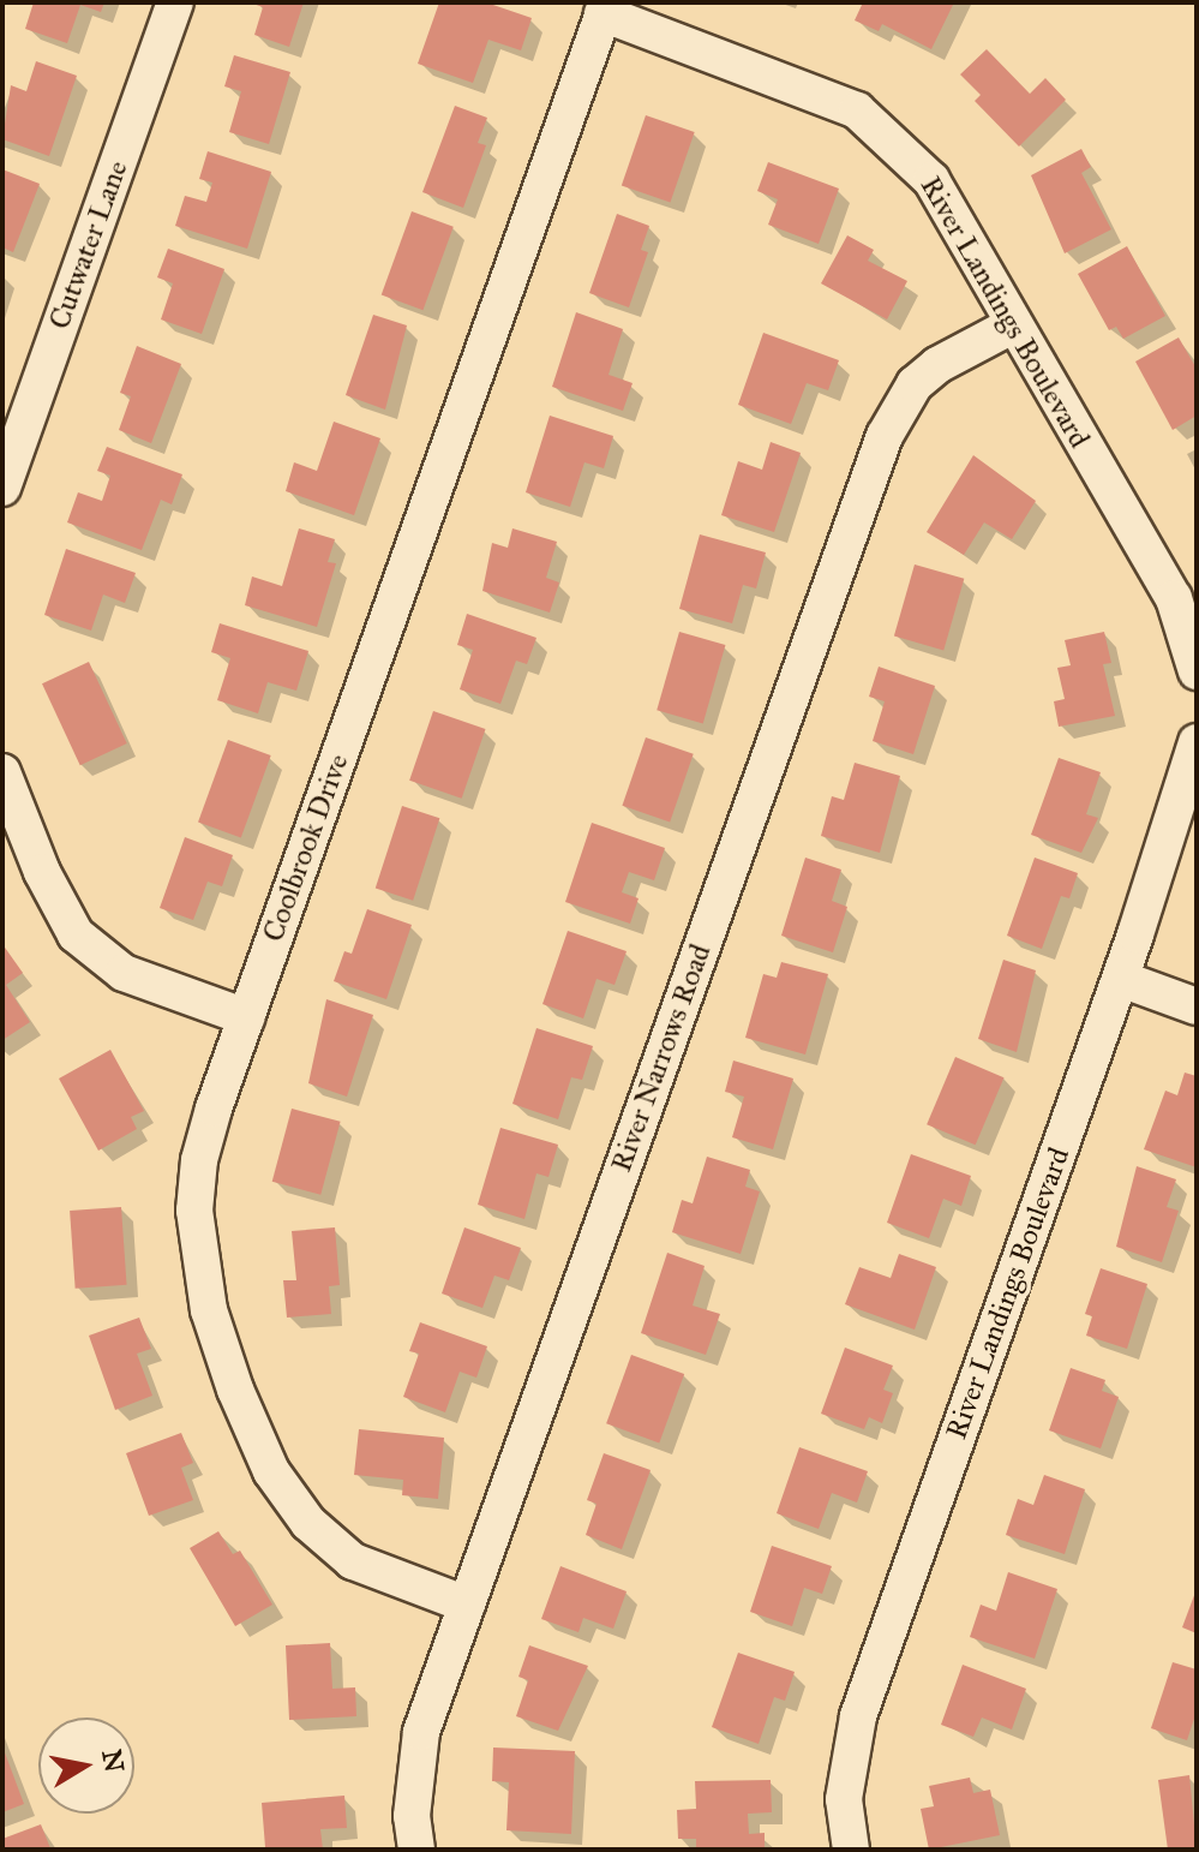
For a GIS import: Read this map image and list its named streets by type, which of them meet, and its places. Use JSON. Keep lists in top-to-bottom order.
{
  "streets": {
    "street": [
      "Cutwater Lane",
      "River Landings Boulevard",
      "Coolbrook Drive",
      "River Narrows Road"
    ]
  },
  "crossings": [
    ["River Landings Boulevard", "Coolbrook Drive"],
    ["River Landings Boulevard", "River Narrows Road"],
    ["Coolbrook Drive", "River Narrows Road"]
  ],
  "north": "right"
}
